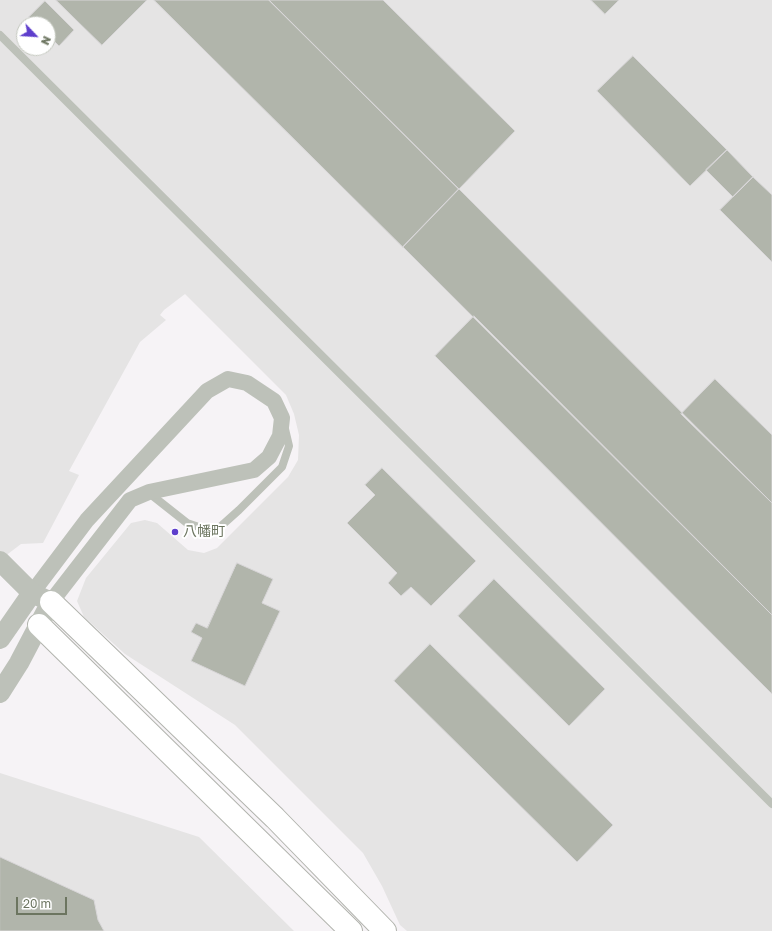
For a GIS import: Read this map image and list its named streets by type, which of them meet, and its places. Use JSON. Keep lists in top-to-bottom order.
{
  "places": ["八幡町"],
  "scale_bar": "20 m",
  "north": "bottom right"
}
